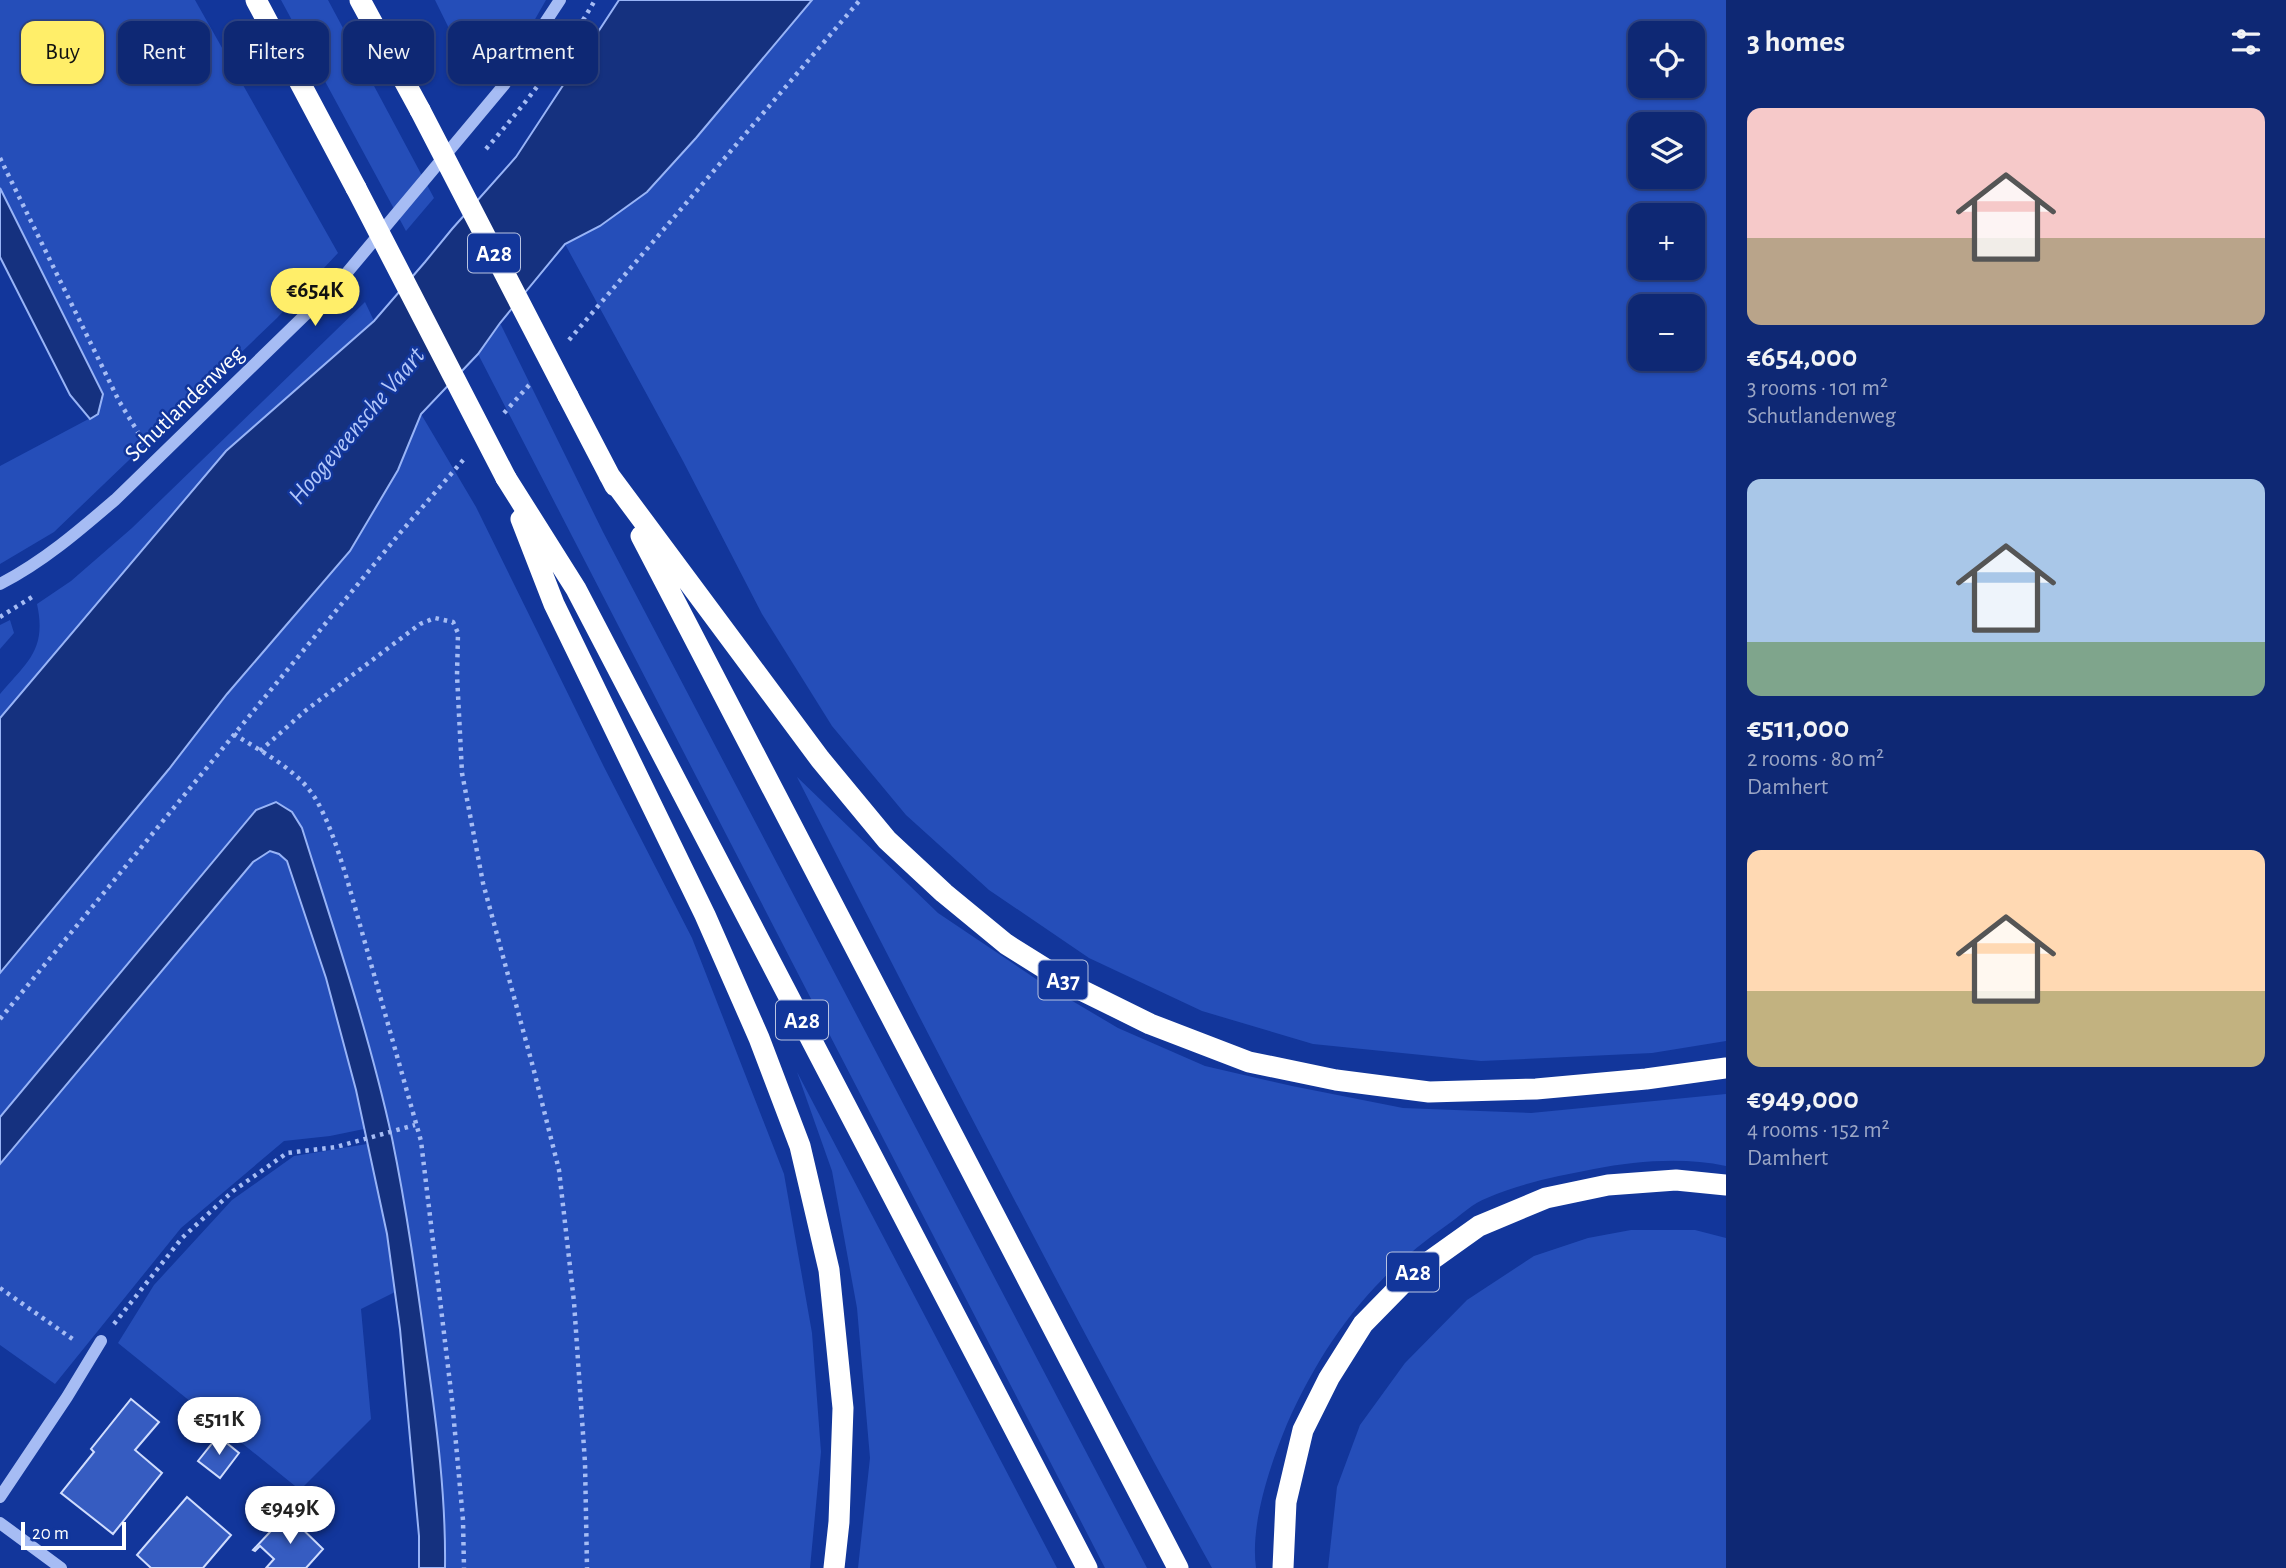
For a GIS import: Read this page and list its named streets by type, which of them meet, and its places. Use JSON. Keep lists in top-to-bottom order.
{
  "streets": {
    "highway": ["A28", "A37"],
    "street": ["Schutlandenweg"]
  },
  "crossings": [
    ["A28", "A37"]
  ],
  "water": ["Hoogeveensche Vaart"],
  "scale_bar": "20 m",
  "page": {
    "heading": "3 homes",
    "map_buttons": ["+", "−"],
    "chip": [
      "Buy",
      "Rent",
      "Filters",
      "New",
      "Apartment"
    ],
    "list": [
      {
        "name": "€654,000",
        "note": "3 rooms · 101 m² · Schutlandenweg"
      },
      {
        "name": "€511,000",
        "note": "2 rooms · 80 m² · Damhert"
      },
      {
        "name": "€949,000",
        "note": "4 rooms · 152 m² · Damhert"
      }
    ],
    "price": ["€654K", "€511K", "€949K"],
    "scale": "20 m"
  }
}
